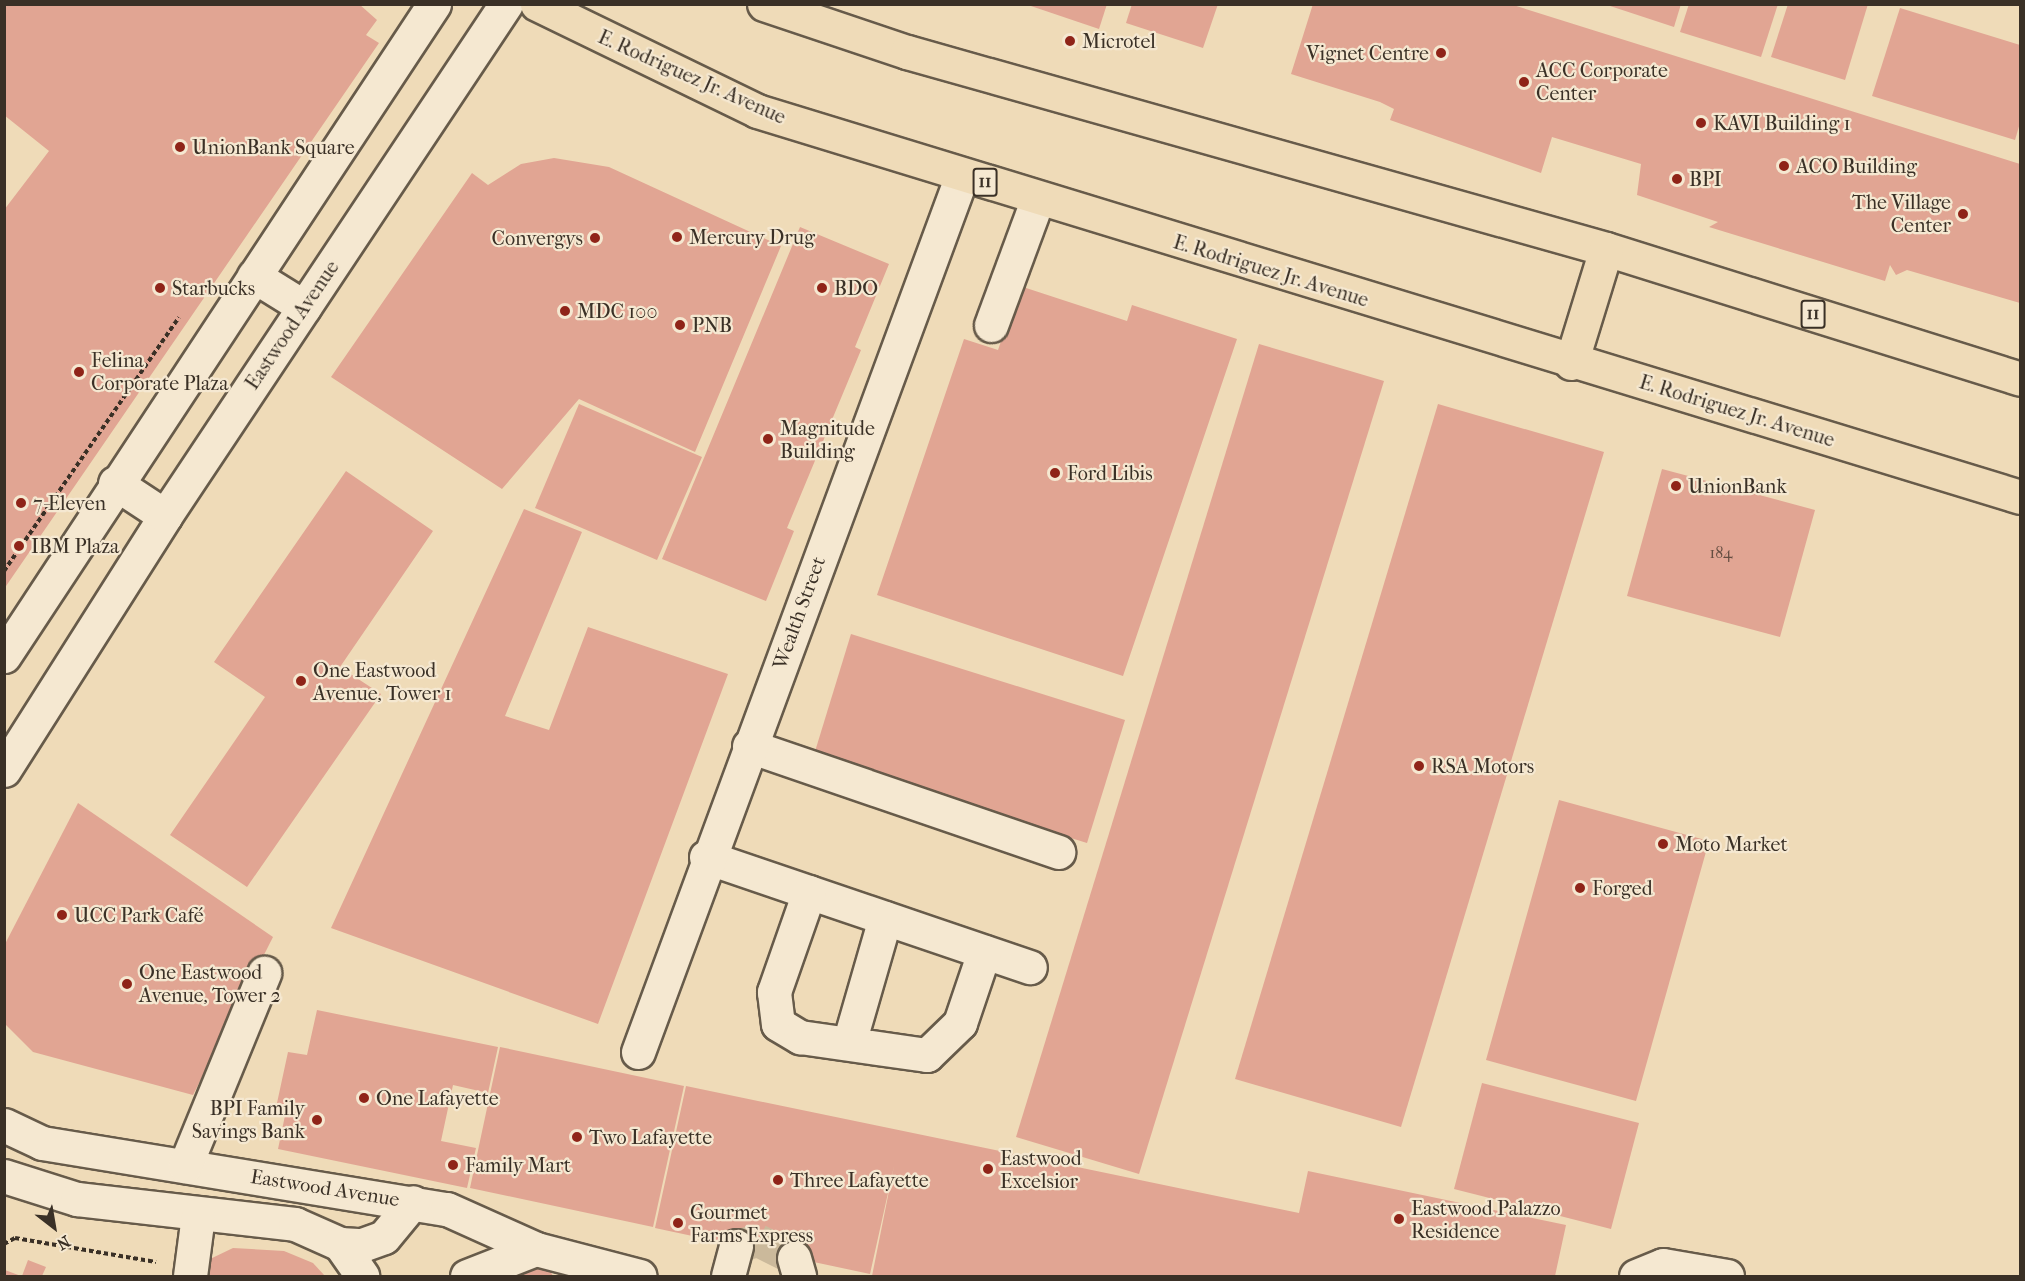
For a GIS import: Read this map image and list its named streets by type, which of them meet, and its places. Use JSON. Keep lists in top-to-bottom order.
{
  "streets": {
    "main road": ["E. Rodriguez Jr. Avenue", "11"],
    "street": ["Eastwood Avenue", "Wealth Street"]
  },
  "crossings": [
    ["E. Rodriguez Jr. Avenue", "Wealth Street"]
  ],
  "places": [
    "Microtel",
    "Vignet Centre",
    "ACC Corporate Center",
    "KAVI Building 1",
    "UnionBank Square",
    "ACO Building",
    "BPI",
    "The Village Center",
    "Mercury Drug",
    "Convergys",
    "Starbucks",
    "BDO",
    "MDC 100",
    "PNB",
    "Felina Corporate Plaza",
    "Magnitude Building",
    "Ford Libis",
    "UnionBank",
    "7-Eleven",
    "IBM Plaza",
    "One Eastwood Avenue, Tower 1",
    "RSA Motors",
    "Moto Market",
    "Forged",
    "UCC Park Café",
    "One Eastwood Avenue, Tower 2",
    "One Lafayette",
    "BPI Family Savings Bank",
    "Two Lafayette",
    "Family Mart",
    "Eastwood Excelsior",
    "Three Lafayette",
    "Eastwood Palazzo Residence",
    "Gourmet Farms Express"
  ],
  "house_numbers": ["184"],
  "north": "bottom right"
}
